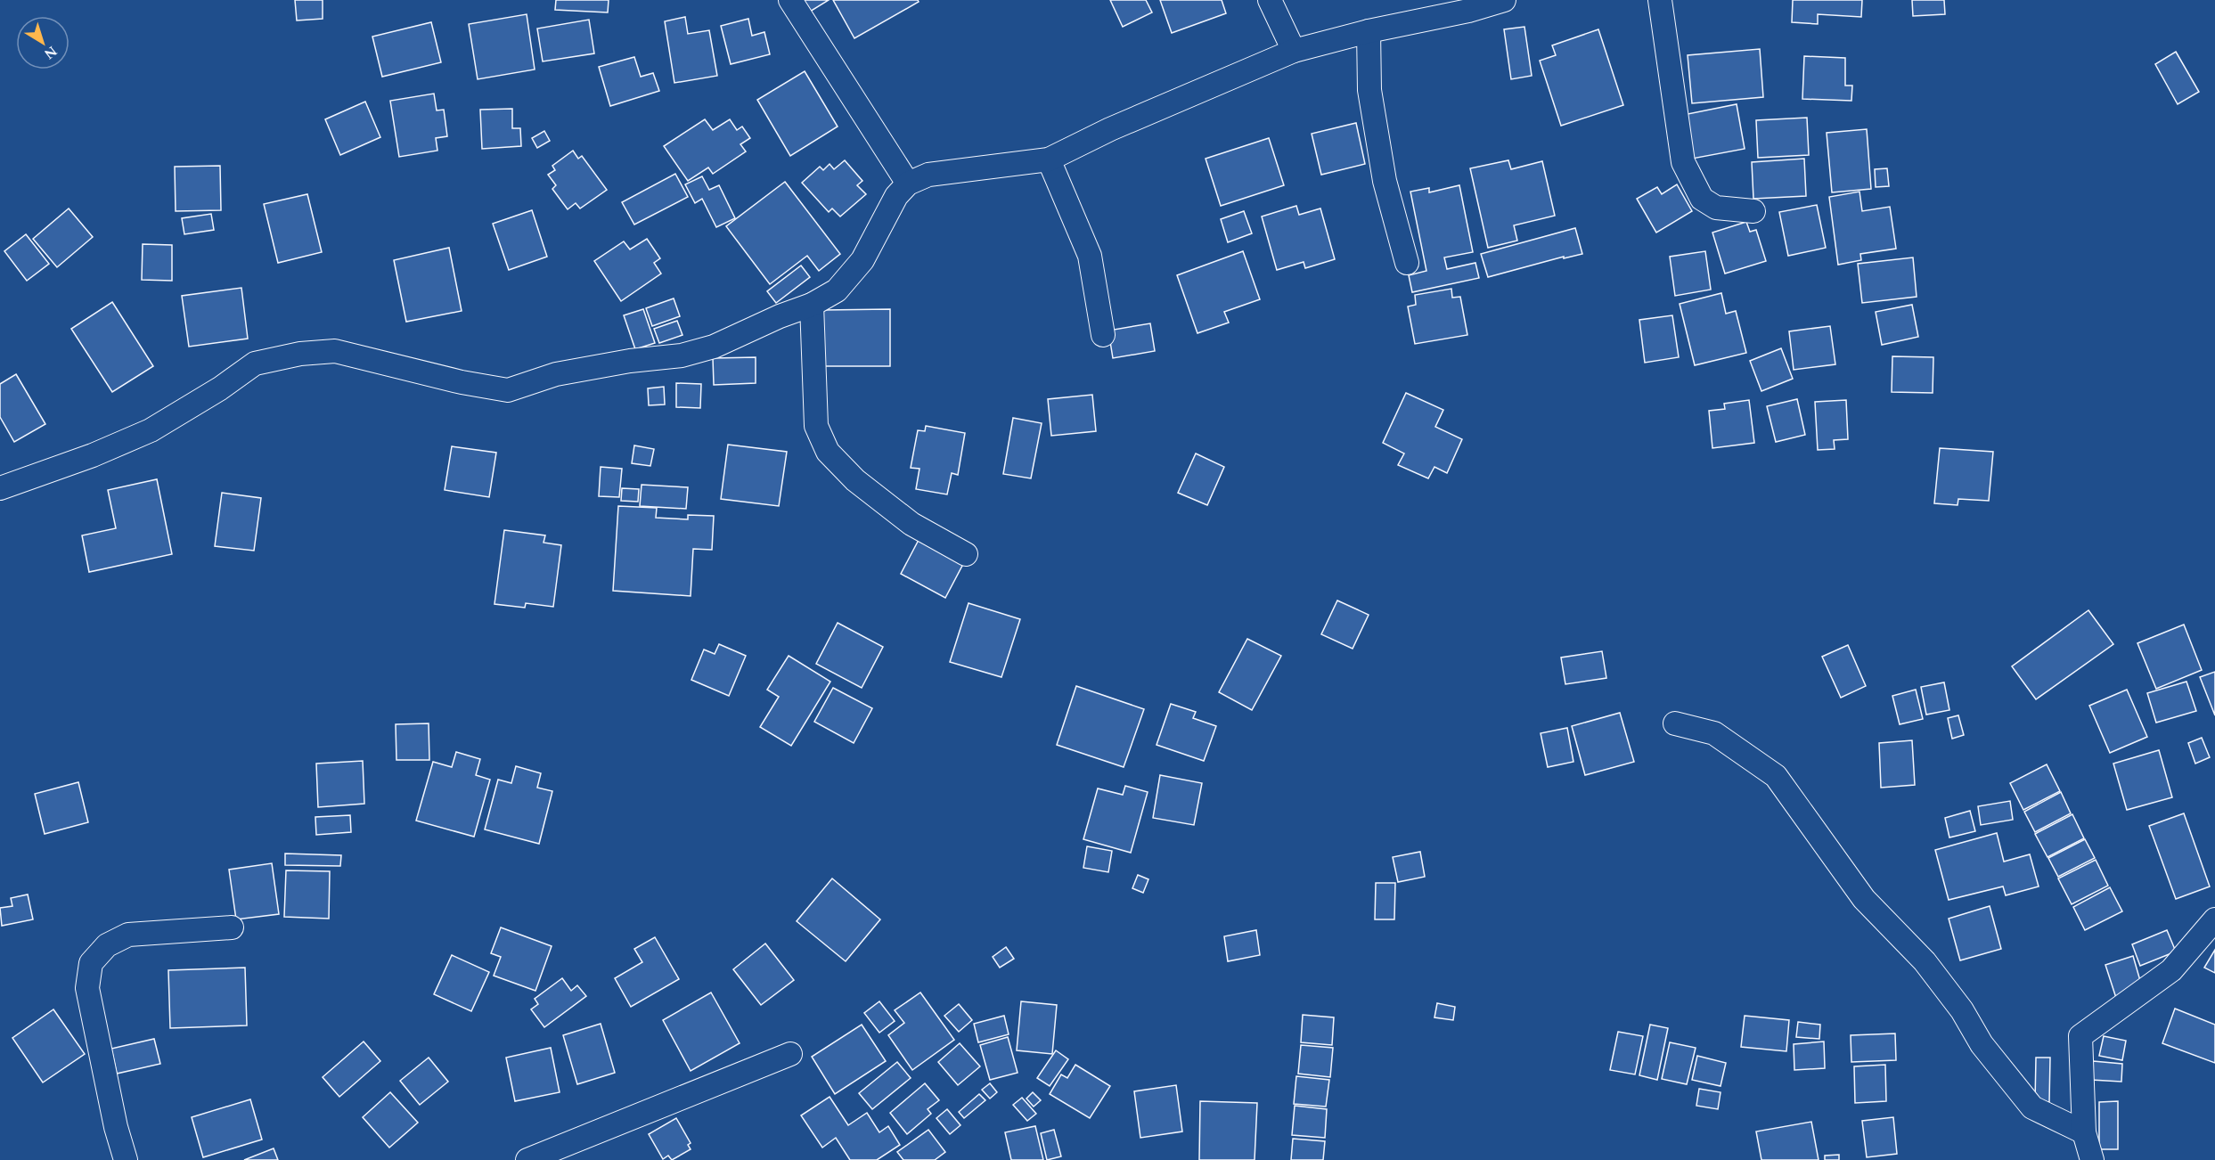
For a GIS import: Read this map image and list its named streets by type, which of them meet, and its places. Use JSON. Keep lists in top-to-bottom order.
{
  "north": "bottom right"
}
